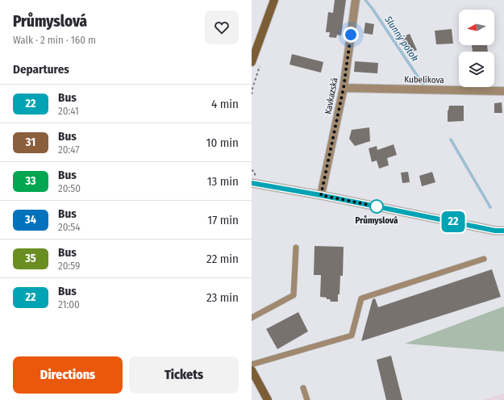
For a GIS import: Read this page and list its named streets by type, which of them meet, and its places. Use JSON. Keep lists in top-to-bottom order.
{
  "streets": {
    "street": ["Kubelíkova", "Kavkazská"]
  },
  "crossings": [
    ["Kubelíkova", "Kavkazská"]
  ],
  "water": ["Slunný potok"],
  "places": ["Průmyslová"],
  "lines": ["bus line 22"],
  "north": "left",
  "page": {
    "heading": [
      ["Průmyslová", "Walk · 2 min · 160 m"],
      "Departures"
    ],
    "on_map": "22",
    "list": [
      {
        "mark": "22",
        "name": "Bus",
        "note": "20:41",
        "value": "4 min"
      },
      {
        "mark": "31",
        "name": "Bus",
        "note": "20:47",
        "value": "10 min"
      },
      {
        "mark": "33",
        "name": "Bus",
        "note": "20:50",
        "value": "13 min"
      },
      {
        "mark": "34",
        "name": "Bus",
        "note": "20:54",
        "value": "17 min"
      },
      {
        "mark": "35",
        "name": "Bus",
        "note": "20:59",
        "value": "22 min"
      },
      {
        "mark": "22",
        "name": "Bus",
        "note": "21:00",
        "value": "23 min"
      }
    ],
    "buttons": ["Directions", "Tickets"]
  }
}
